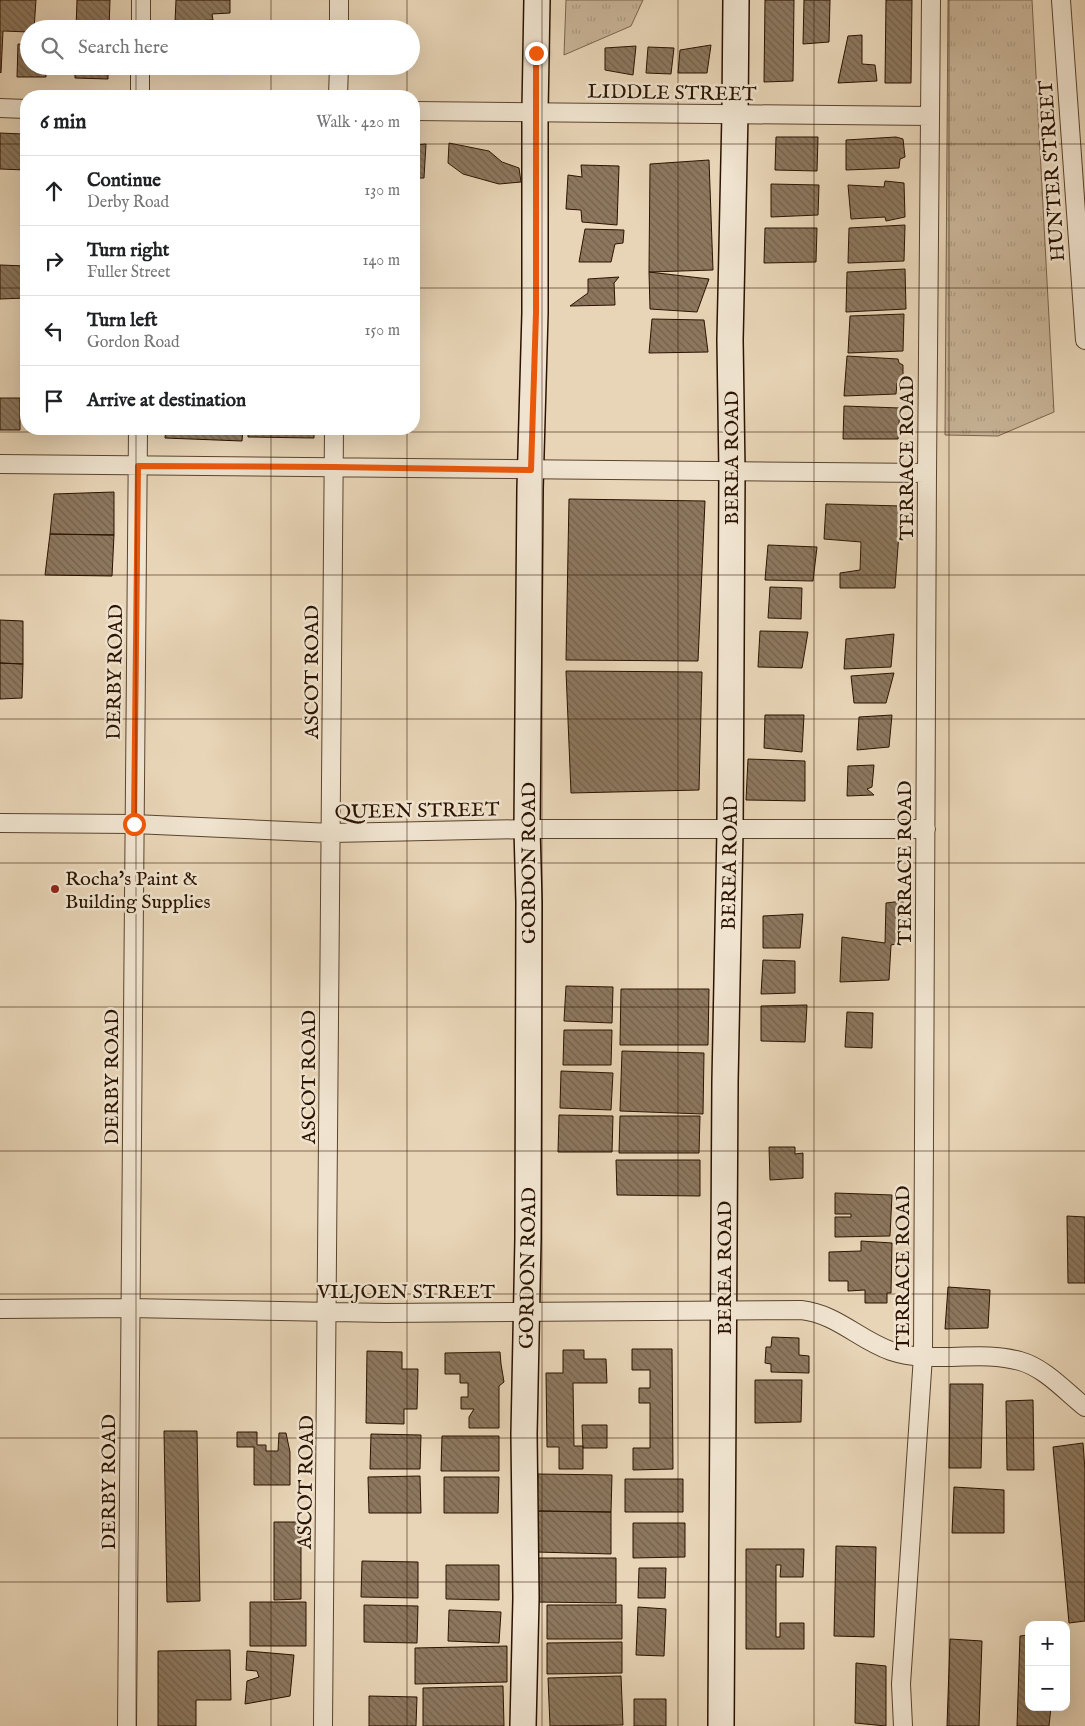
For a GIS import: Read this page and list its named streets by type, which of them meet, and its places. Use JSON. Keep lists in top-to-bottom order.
{
  "streets": {
    "street": [
      "LIDDLE STREET",
      "HUNTER STREET",
      "BEREA ROAD",
      "TERRACE ROAD",
      "DERBY ROAD",
      "ASCOT ROAD",
      "QUEEN STREET",
      "GORDON ROAD",
      "VILJOEN STREET"
    ]
  },
  "crossings": [
    ["LIDDLE STREET", "BEREA ROAD"],
    ["LIDDLE STREET", "TERRACE ROAD"],
    ["LIDDLE STREET", "GORDON ROAD"],
    ["BEREA ROAD", "QUEEN STREET"],
    ["BEREA ROAD", "VILJOEN STREET"],
    ["TERRACE ROAD", "QUEEN STREET"],
    ["TERRACE ROAD", "VILJOEN STREET"],
    ["DERBY ROAD", "QUEEN STREET"],
    ["DERBY ROAD", "VILJOEN STREET"],
    ["ASCOT ROAD", "QUEEN STREET"],
    ["ASCOT ROAD", "VILJOEN STREET"],
    ["QUEEN STREET", "GORDON ROAD"],
    ["GORDON ROAD", "VILJOEN STREET"]
  ],
  "places": ["Rocha's Paint & Building Supplies"],
  "page": {
    "search": "Search here",
    "heading": ["6 min", "Walk · 420 m"],
    "list": [
      ["Continue", "Derby Road", "130 m"],
      ["Turn right", "Fuller Street", "140 m"],
      ["Turn left", "Gordon Road", "150 m"],
      "Arrive at destination"
    ],
    "map_buttons": ["+", "−"]
  }
}
